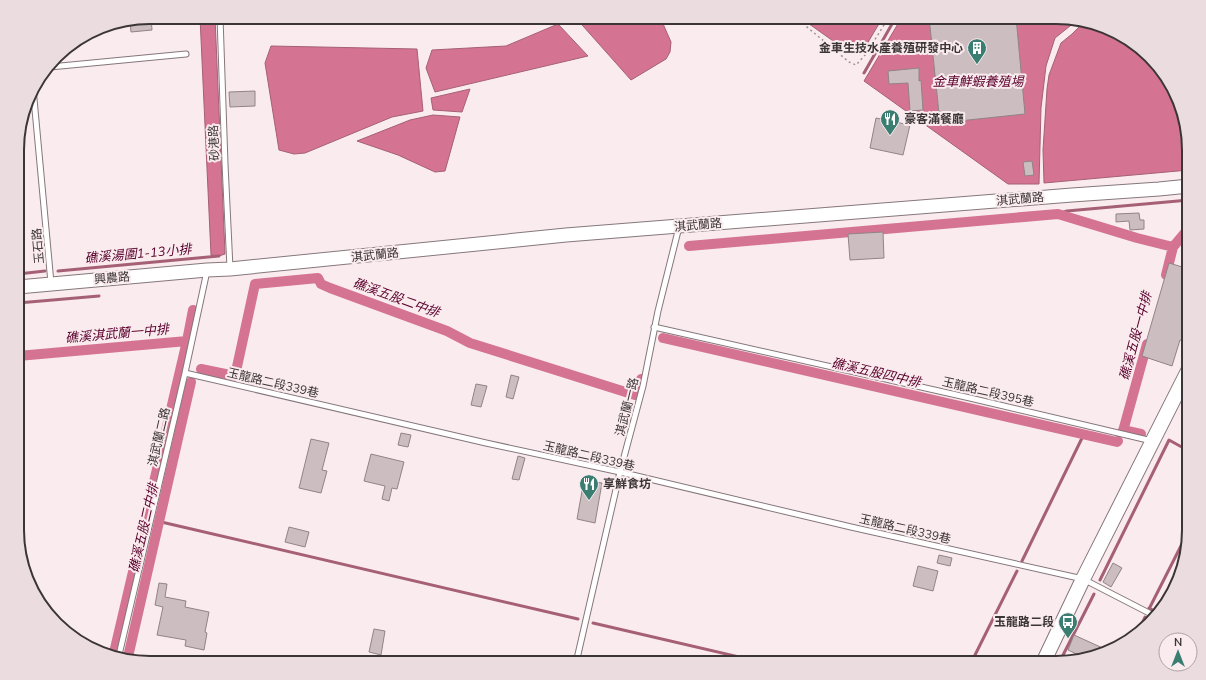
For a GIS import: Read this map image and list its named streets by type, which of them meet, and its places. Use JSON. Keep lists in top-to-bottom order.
{
  "streets": {
    "street": ["淇武蘭路", "興農路"],
    "lane": [
      "砂港路",
      "玉石路",
      "玉龍路二段339巷",
      "玉龍路二段395巷",
      "淇武蘭一路",
      "淇武蘭二路"
    ]
  },
  "crossings": [
    ["砂港路", "淇武蘭路"],
    ["淇武蘭路", "興農路"],
    ["淇武蘭路", "淇武蘭一路"],
    ["淇武蘭路", "淇武蘭二路"],
    ["玉石路", "興農路"],
    ["興農路", "淇武蘭二路"],
    ["玉龍路二段339巷", "淇武蘭一路"],
    ["玉龍路二段339巷", "淇武蘭二路"],
    ["玉龍路二段395巷", "淇武蘭一路"]
  ],
  "water": [
    "金車鮮蝦養殖場",
    "礁溪湯圍1-13小排",
    "礁溪五股二中排",
    "礁溪淇武蘭一中排",
    "礁溪五股一中排",
    "礁溪五股四中排"
  ],
  "places": {
    "building": ["金車生技水產養殖研發中心"],
    "restaurant": ["豪客滿餐廳", "享鮮食坊"],
    "bus stop": ["玉龍路二段"]
  },
  "north": "top"
}
